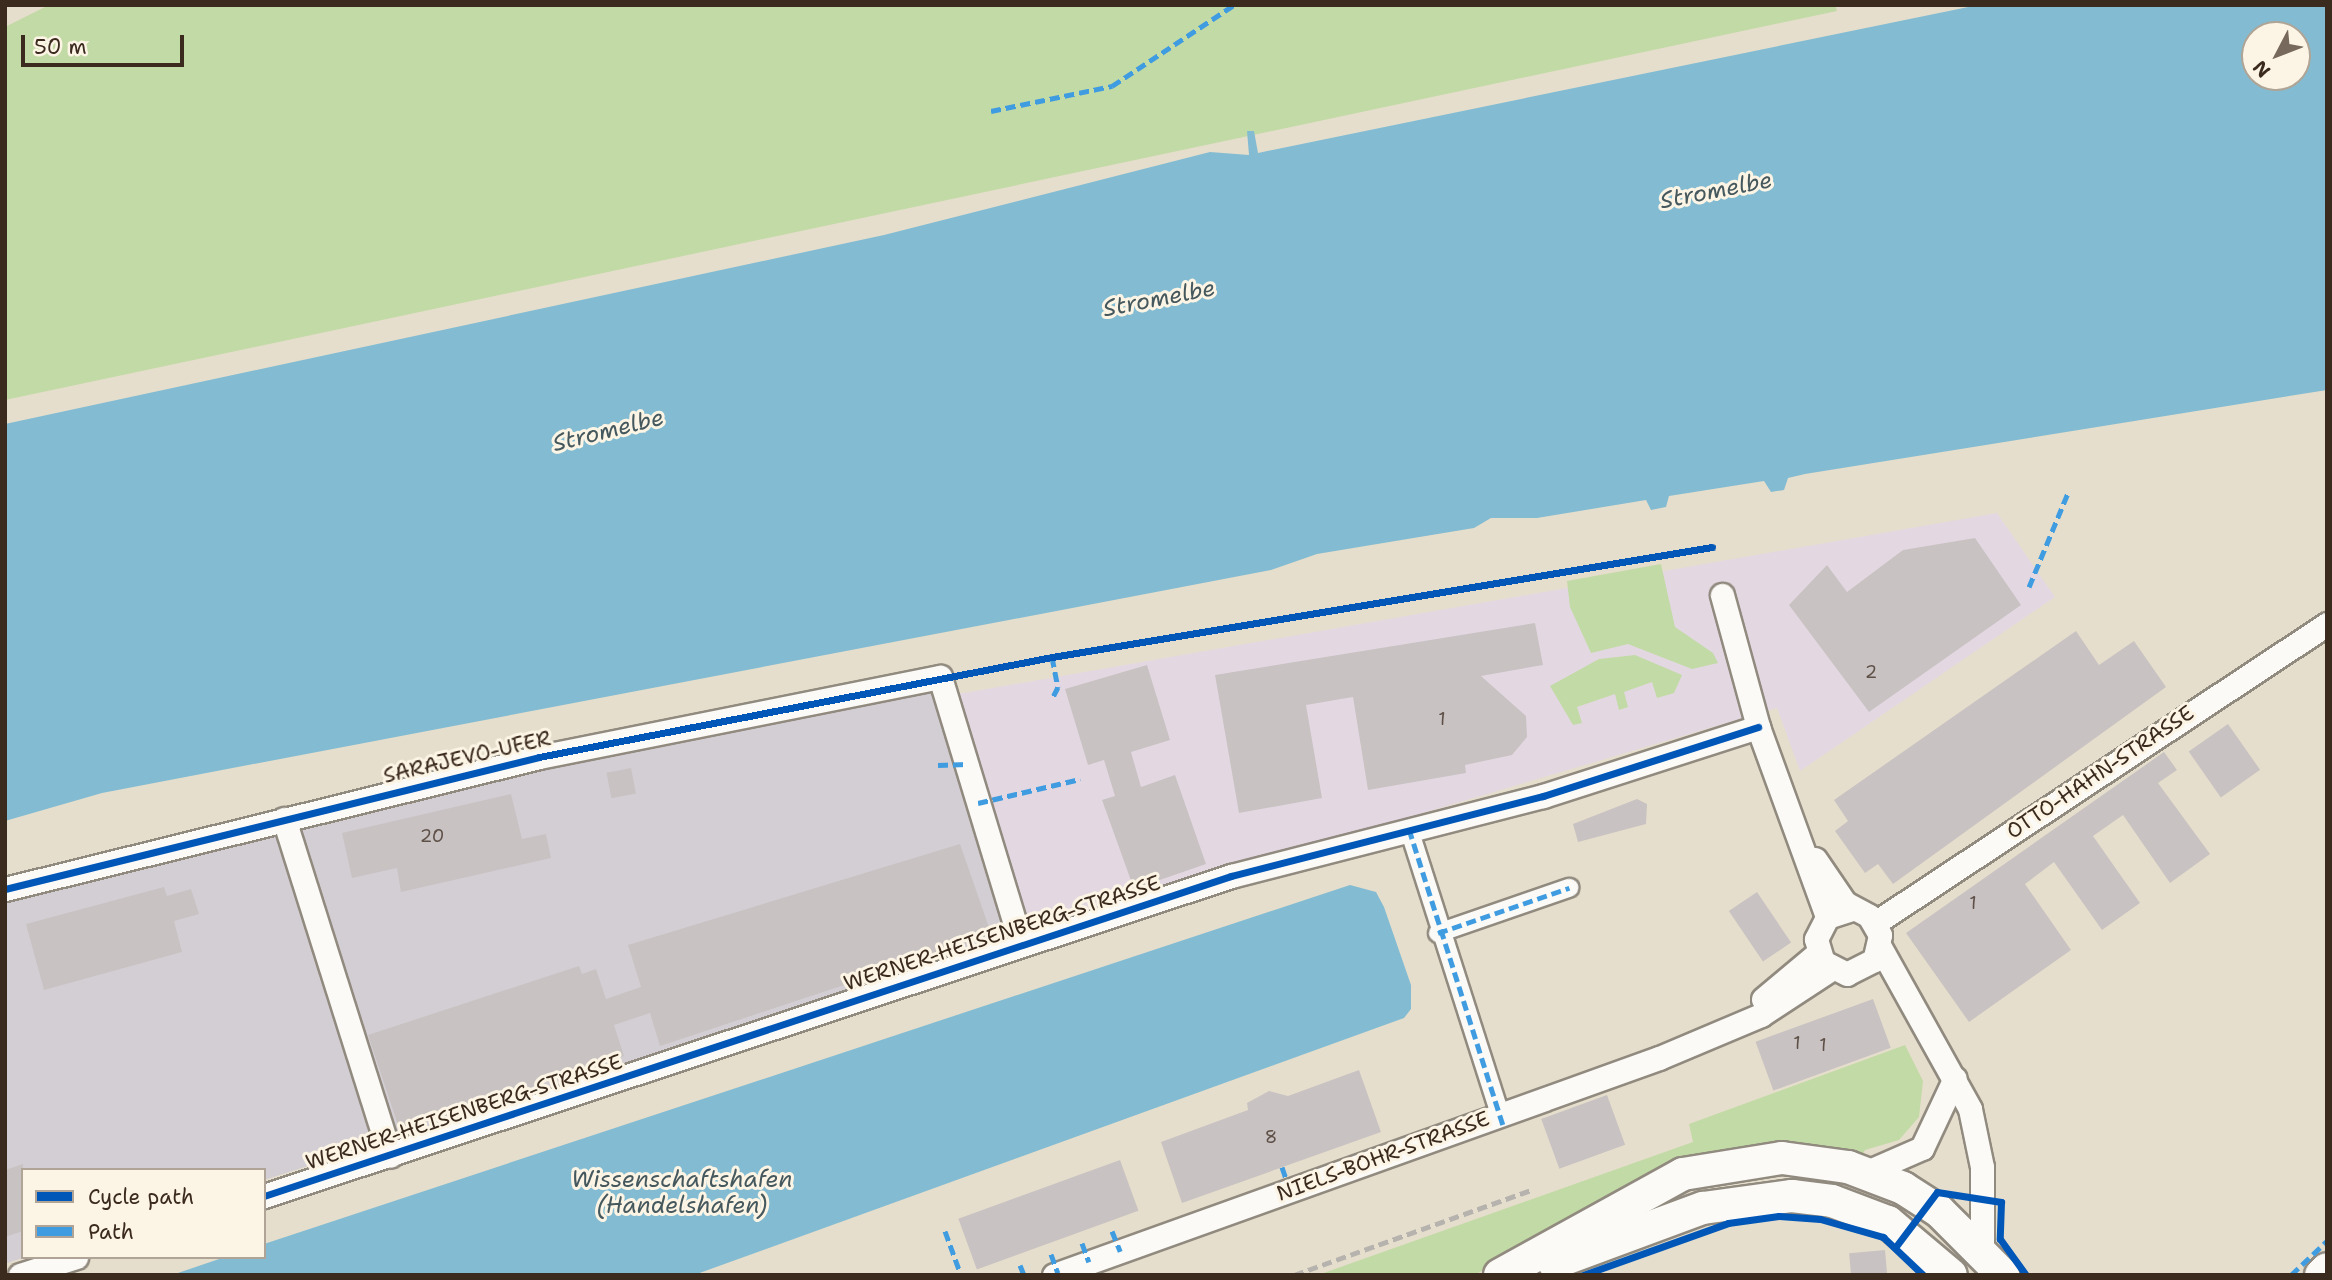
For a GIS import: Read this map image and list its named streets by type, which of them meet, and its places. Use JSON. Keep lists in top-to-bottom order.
{
  "streets": {
    "street": [
      "SARAJEVO-UFER",
      "OTTO-HAHN-STRASSE",
      "WERNER-HEISENBERG-STRASSE",
      "NIELS-BOHR-STRASSE"
    ]
  },
  "crossings": [
    ["SARAJEVO-UFER", "WERNER-HEISENBERG-STRASSE"],
    ["OTTO-HAHN-STRASSE", "NIELS-BOHR-STRASSE"]
  ],
  "water": ["Stromelbe", "Wissenschaftshafen (Handelshafen)"],
  "house_numbers": [
    "2",
    "1",
    "20",
    "1",
    "1",
    "1",
    "8"
  ],
  "legend": ["Cycle path", "Path"],
  "scale_bar": "50 m",
  "north": "bottom left"
}
